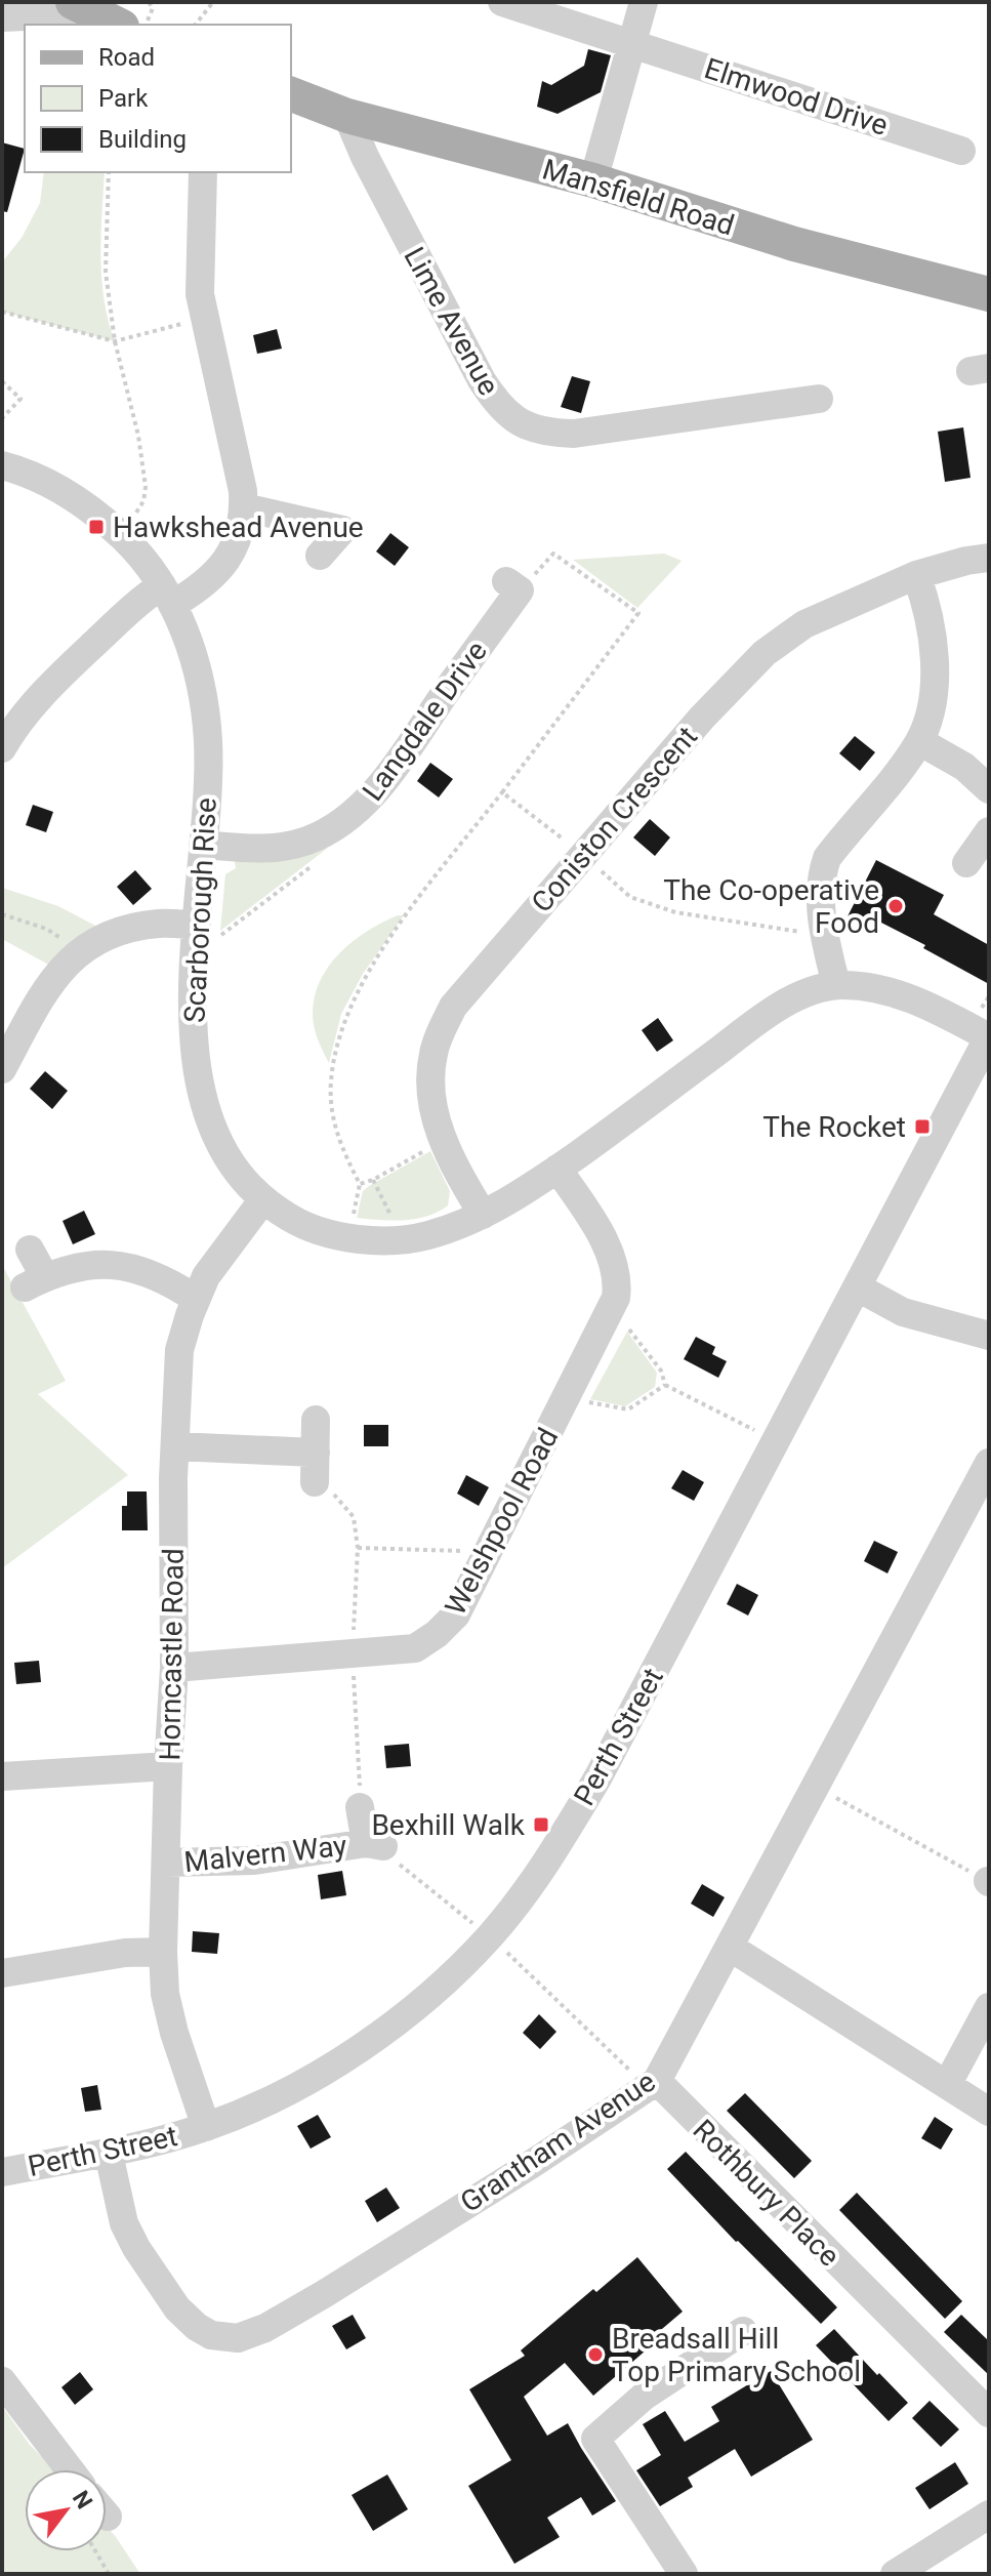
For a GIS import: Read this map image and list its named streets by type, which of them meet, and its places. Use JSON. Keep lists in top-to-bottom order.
{
  "streets": {
    "main road": ["Mansfield Road"],
    "street": [
      "Elmwood Drive",
      "Lime Avenue",
      "Langdale Drive",
      "Coniston Crescent",
      "Scarborough Rise",
      "Welshpool Road",
      "Horncastle Road",
      "Perth Street",
      "Malvern Way",
      "Grantham Avenue",
      "Rothbury Place"
    ]
  },
  "crossings": [
    ["Mansfield Road", "Lime Avenue"],
    ["Langdale Drive", "Scarborough Rise"],
    ["Coniston Crescent", "Scarborough Rise"],
    ["Scarborough Rise", "Welshpool Road"],
    ["Scarborough Rise", "Horncastle Road"],
    ["Scarborough Rise", "Perth Street"],
    ["Welshpool Road", "Horncastle Road"],
    ["Horncastle Road", "Perth Street"],
    ["Horncastle Road", "Malvern Way"],
    ["Perth Street", "Grantham Avenue"],
    ["Grantham Avenue", "Rothbury Place"]
  ],
  "places": {
    "transit": ["Hawkshead Avenue", "The Rocket", "Bexhill Walk"],
    "other": ["The Co-operative Food", "Breadsall Hill Top Primary School"]
  },
  "legend": ["Road", "Park", "Building"],
  "north": "top right"
}
